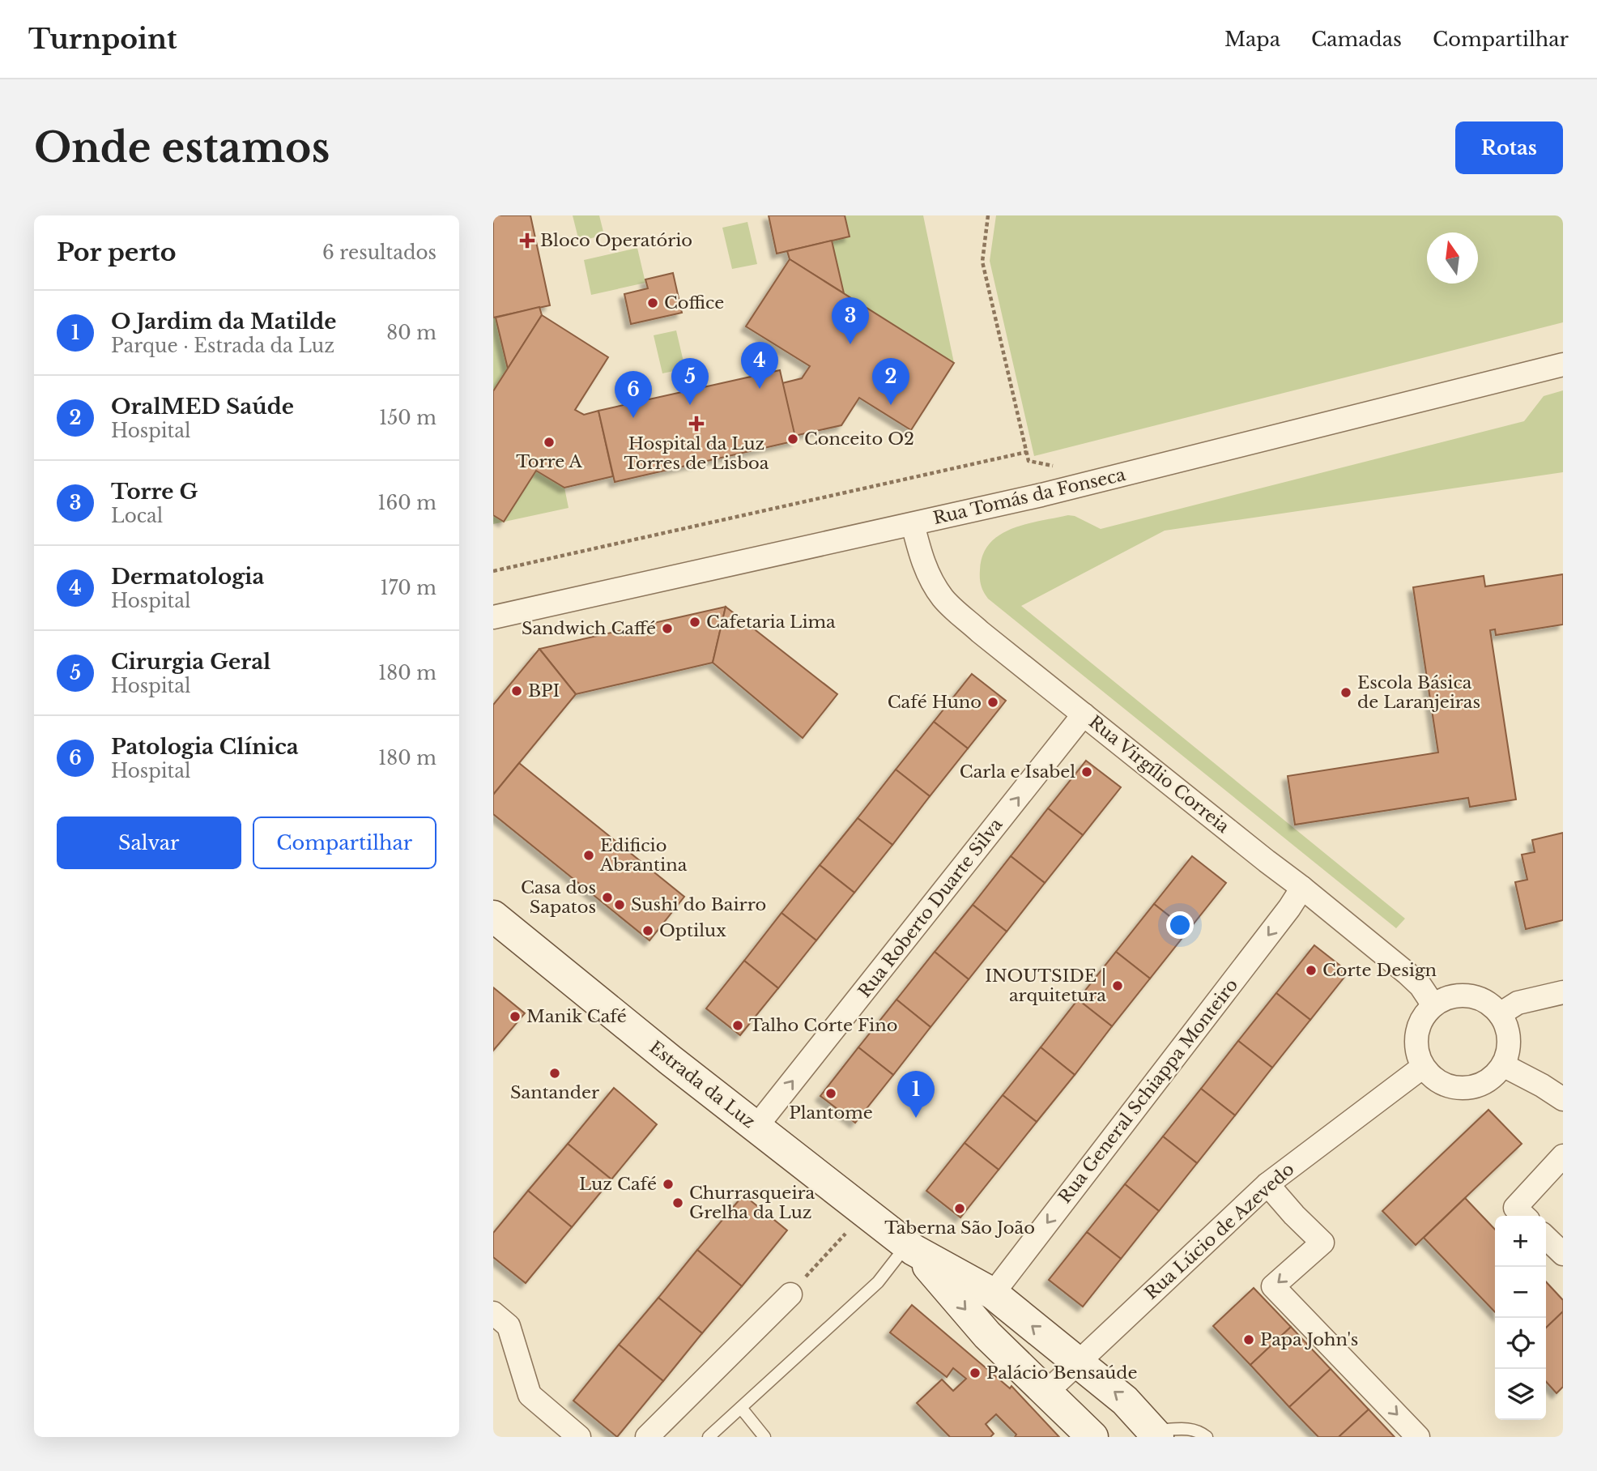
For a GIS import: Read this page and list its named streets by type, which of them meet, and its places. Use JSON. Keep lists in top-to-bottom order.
{
  "streets": {
    "main road": ["Estrada da Luz"],
    "street": [
      "Rua Tomás da Fonseca",
      "Rua Virgílio Correia",
      "Rua Roberto Duarte Silva",
      "Rua General Schiappa Monteiro",
      "Rua Lúcio de Azevedo"
    ]
  },
  "crossings": [
    ["Rua Tomás da Fonseca", "Rua Virgílio Correia"],
    ["Rua Virgílio Correia", "Rua Roberto Duarte Silva"],
    ["Rua Virgílio Correia", "Rua General Schiappa Monteiro"],
    ["Rua Virgílio Correia", "Rua Lúcio de Azevedo"],
    ["Rua Roberto Duarte Silva", "Estrada da Luz"],
    ["Estrada da Luz", "Rua General Schiappa Monteiro"],
    ["Estrada da Luz", "Rua Lúcio de Azevedo"]
  ],
  "one_way": ["Rua Roberto Duarte Silva", "Rua General Schiappa Monteiro"],
  "places": {
    "health": ["Bloco Operatório", "Hospital da Luz Torres de Lisboa"],
    "other": [
      "Coffice",
      "Conceito O2",
      "Torre A",
      "Cafetaria Lima",
      "Sandwich Caffé",
      "BPI",
      "Escola Básica de Laranjeiras",
      "Café Huno",
      "Carla e Isabel",
      "Edificio Abrantina",
      "Casa dos Sapatos",
      "Sushi do Bairro",
      "Optilux",
      "Corte Design",
      "INOUTSIDE | arquitetura",
      "Manik Café",
      "Talho Corte Fino",
      "Santander",
      "Plantome",
      "Luz Café",
      "Churrasqueira Grelha da Luz",
      "Taberna São João",
      "Papa John's",
      "Palácio Bensaúde"
    ]
  },
  "north": "top",
  "page": {
    "header": "Turnpoint",
    "nav": ["Mapa", "Camadas", "Compartilhar"],
    "buttons": [
      "Rotas",
      ["Salvar", "Compartilhar"]
    ],
    "title": "Onde estamos",
    "heading": ["Por perto", "6 resultados"],
    "list": [
      {
        "mark": "1",
        "name": "O Jardim da Matilde",
        "note": "Parque · Estrada da Luz",
        "value": "80 m"
      },
      {
        "mark": "2",
        "name": "OralMED Saúde",
        "note": "Hospital",
        "value": "150 m"
      },
      {
        "mark": "3",
        "name": "Torre G",
        "note": "Local",
        "value": "160 m"
      },
      {
        "mark": "4",
        "name": "Dermatologia",
        "note": "Hospital",
        "value": "170 m"
      },
      {
        "mark": "5",
        "name": "Cirurgia Geral",
        "note": "Hospital",
        "value": "180 m"
      },
      {
        "mark": "6",
        "name": "Patologia Clínica",
        "note": "Hospital",
        "value": "180 m"
      }
    ],
    "pins": [
      "3",
      "4",
      "2",
      "5",
      "6",
      "1"
    ],
    "map_buttons": ["+", "−"]
  }
}
